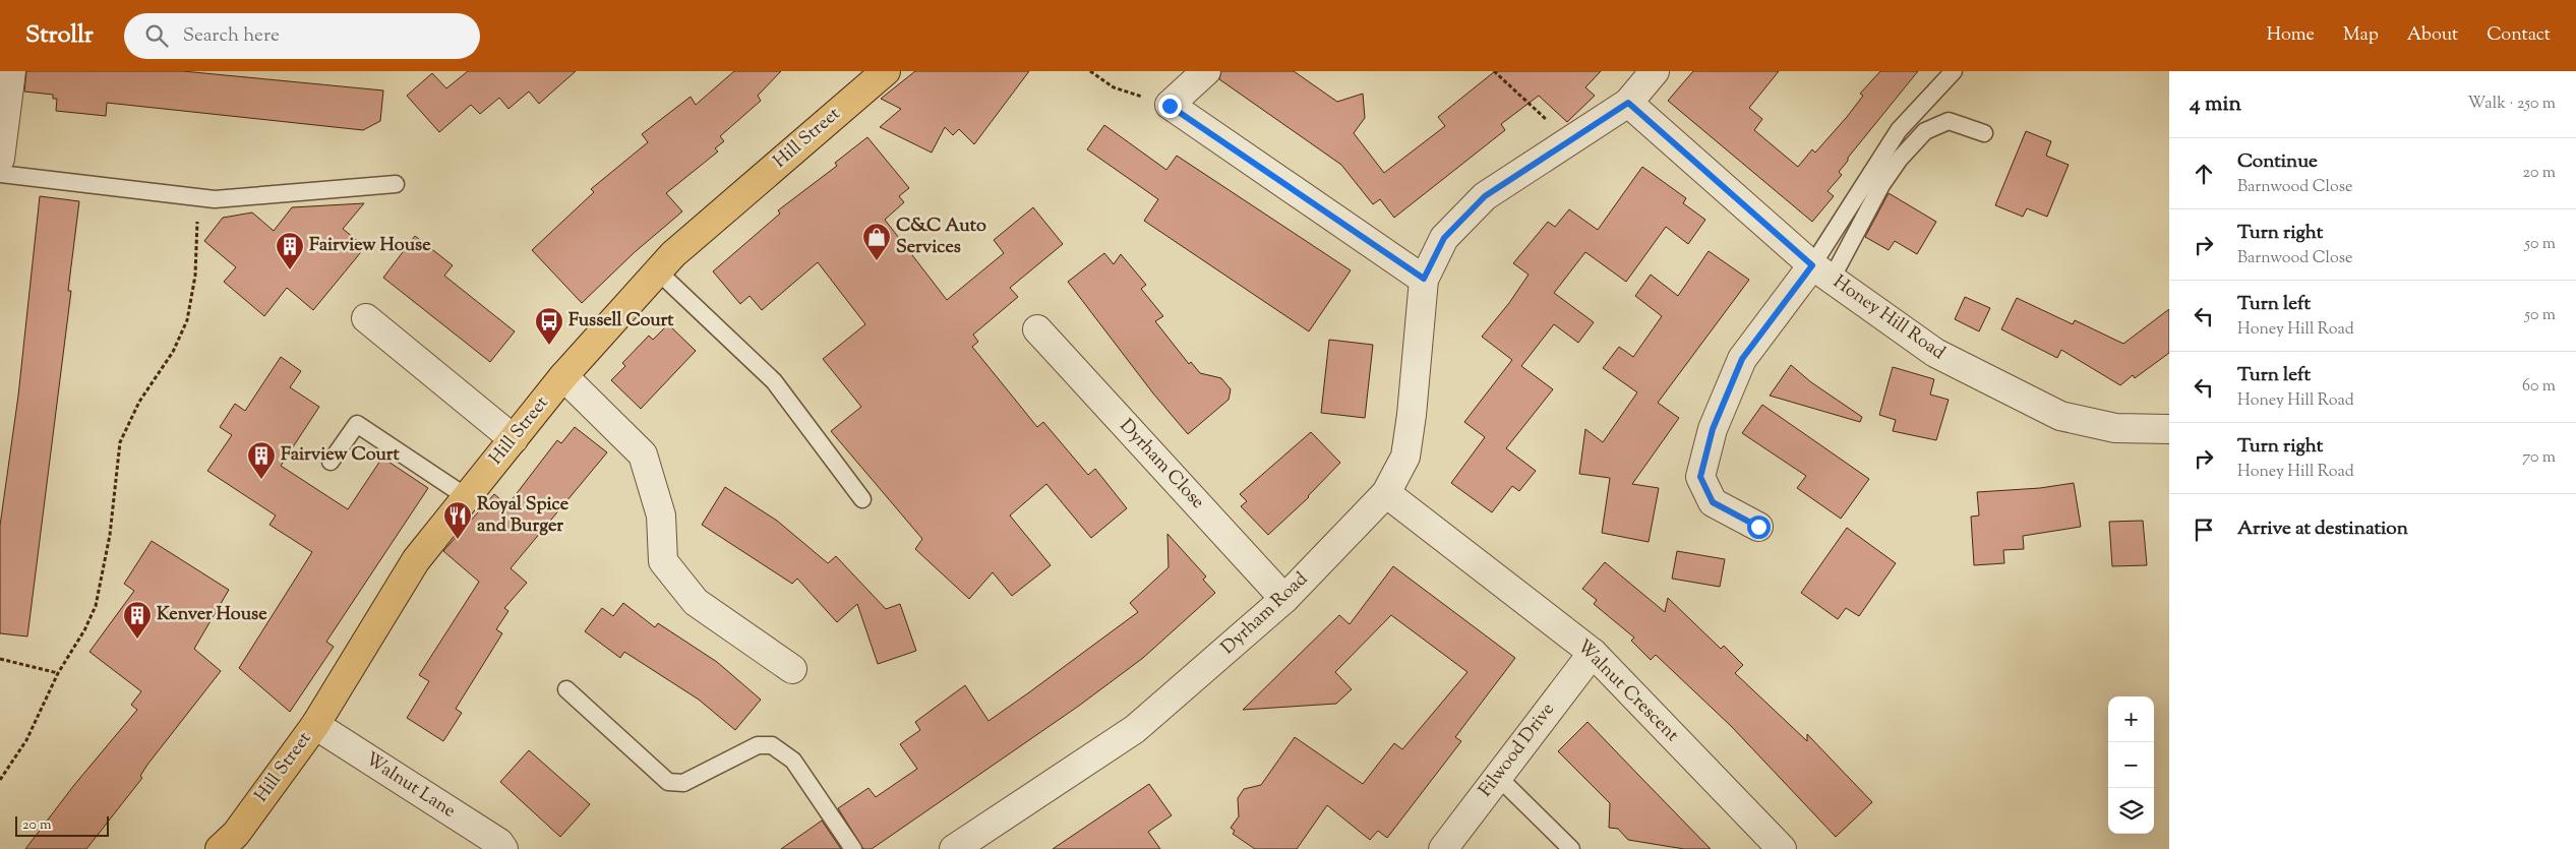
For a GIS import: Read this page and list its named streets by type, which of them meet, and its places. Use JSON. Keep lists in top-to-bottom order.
{
  "streets": {
    "main road": ["Hill Street"],
    "street": [
      "Honey Hill Road",
      "Dyrham Close",
      "Dyrham Road",
      "Walnut Crescent",
      "Filwood Drive",
      "Walnut Lane"
    ]
  },
  "crossings": [
    ["Hill Street", "Walnut Lane"],
    ["Dyrham Close", "Dyrham Road"],
    ["Dyrham Road", "Walnut Crescent"],
    ["Walnut Crescent", "Filwood Drive"]
  ],
  "places": {
    "shop": ["C&C Auto Services"],
    "building": ["Fairview House", "Fairview Court", "Kenver House"],
    "bus stop": ["Fussell Court"],
    "restaurant": ["Royal Spice and Burger"]
  },
  "scale_bar": "20 m",
  "page": {
    "header": "Strollr",
    "search": "Search here",
    "nav": [
      "Home",
      "Map",
      "About",
      "Contact"
    ],
    "heading": ["4 min", "Walk · 250 m"],
    "list": [
      ["Continue", "Barnwood Close", "20 m"],
      ["Turn right", "Barnwood Close", "50 m"],
      ["Turn left", "Honey Hill Road", "50 m"],
      ["Turn left", "Honey Hill Road", "60 m"],
      ["Turn right", "Honey Hill Road", "70 m"],
      "Arrive at destination"
    ],
    "map_buttons": ["+", "−"],
    "scale": "20 m"
  }
}
